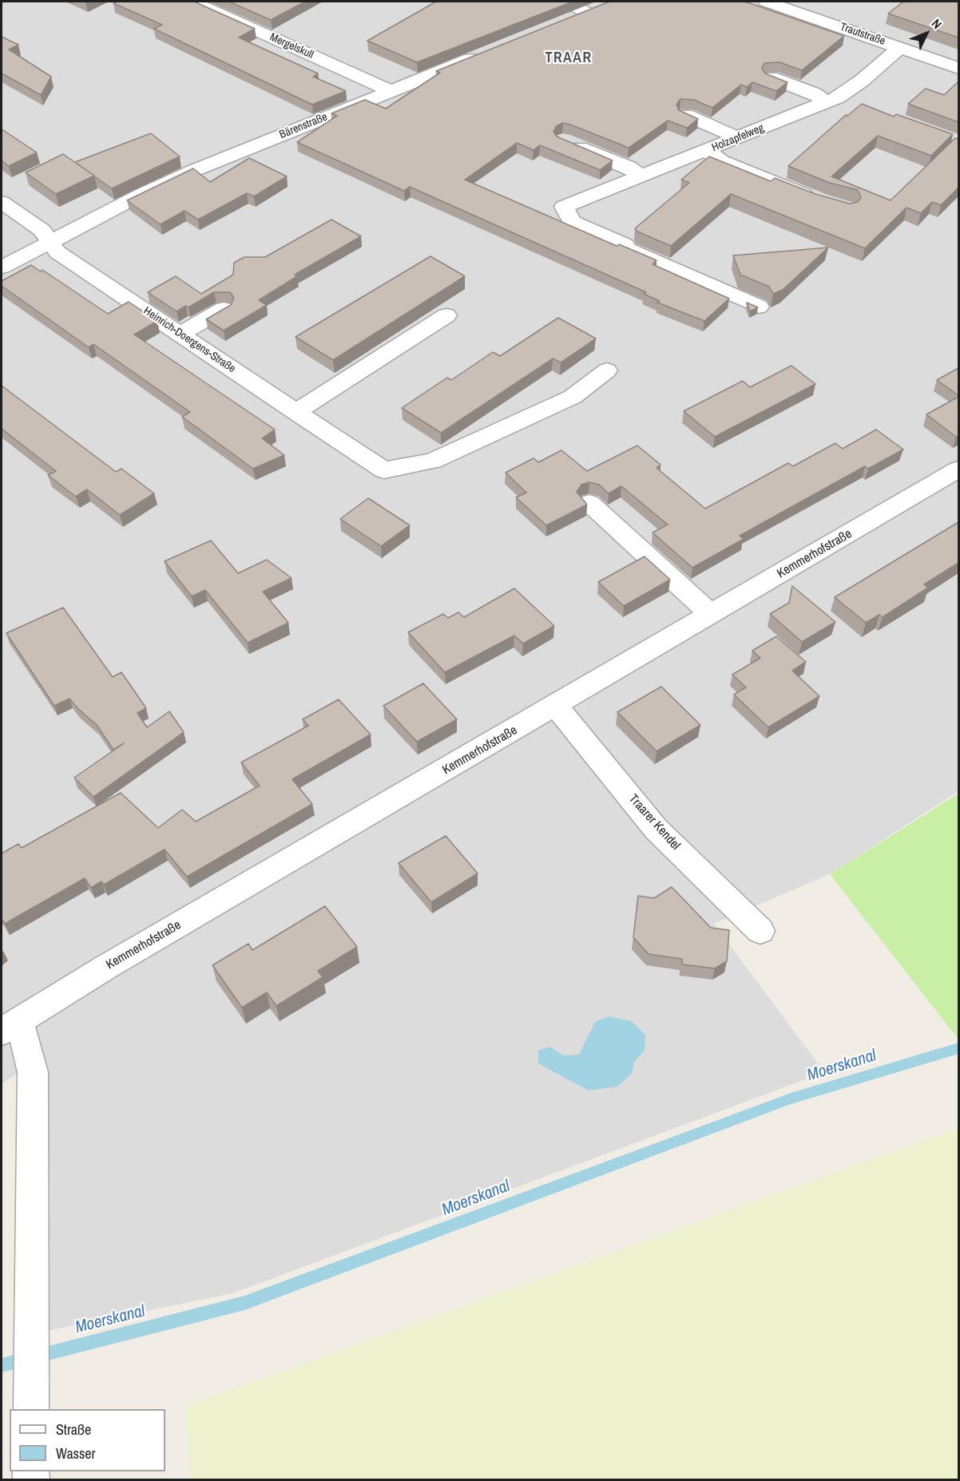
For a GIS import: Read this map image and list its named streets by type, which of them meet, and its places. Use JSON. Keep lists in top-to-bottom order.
{
  "streets": {
    "street": [
      "Trautstraße",
      "Mergelskull",
      "Bärenstraße",
      "Holzapfelweg",
      "Heinrich-Doergens-Straße",
      "Kemmerhofstraße",
      "Traarer Kendel"
    ]
  },
  "crossings": [
    ["Trautstraße", "Holzapfelweg"],
    ["Mergelskull", "Bärenstraße"],
    ["Bärenstraße", "Heinrich-Doergens-Straße"],
    ["Kemmerhofstraße", "Traarer Kendel"]
  ],
  "districts": ["TRAAR"],
  "water": ["Moerskanal"],
  "legend": ["Straße", "Wasser"],
  "north": "top right"
}
